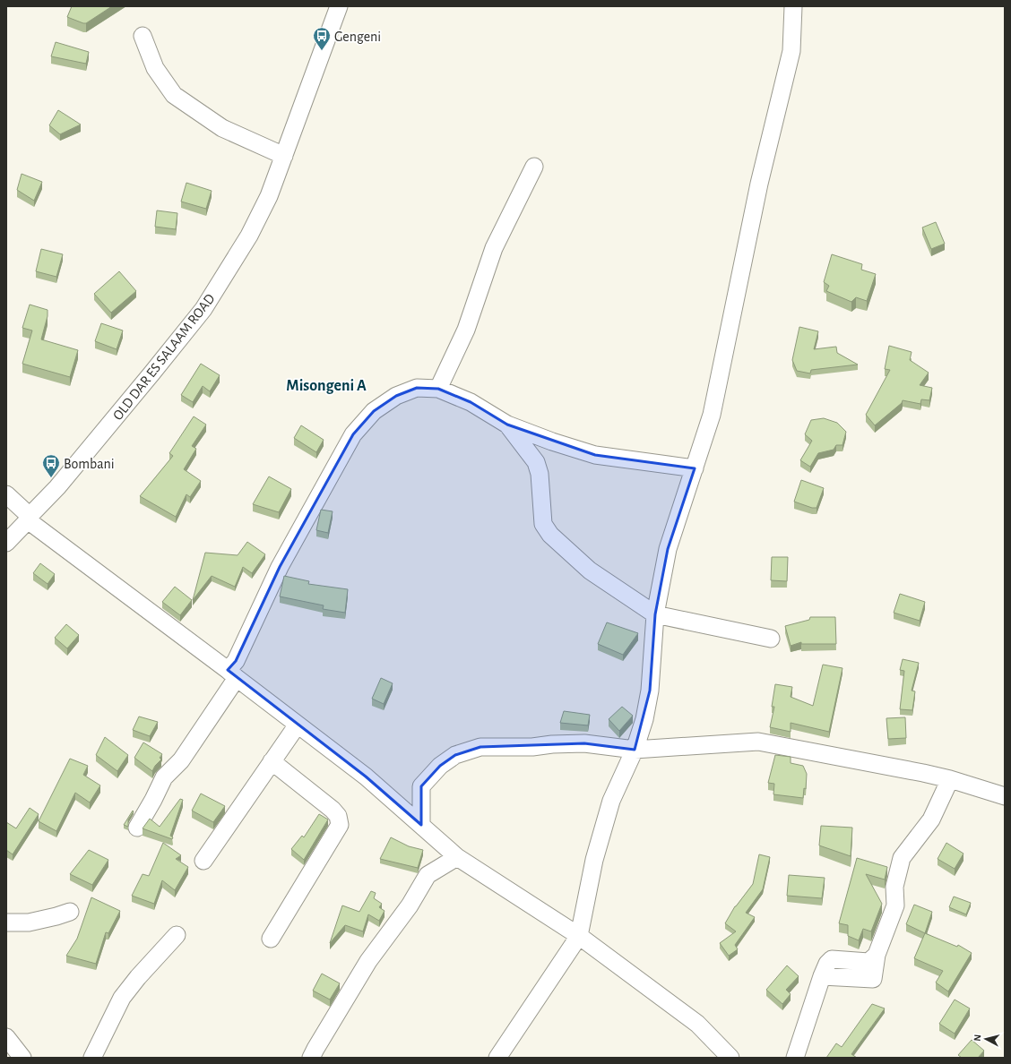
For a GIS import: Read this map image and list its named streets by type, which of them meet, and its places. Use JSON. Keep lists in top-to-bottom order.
{
  "streets": {
    "street": ["OLD DAR ES SALAAM ROAD"]
  },
  "districts": ["Misongeni A"],
  "places": {
    "bus stop": ["Gengeni", "Bombani"]
  },
  "north": "left"
}
